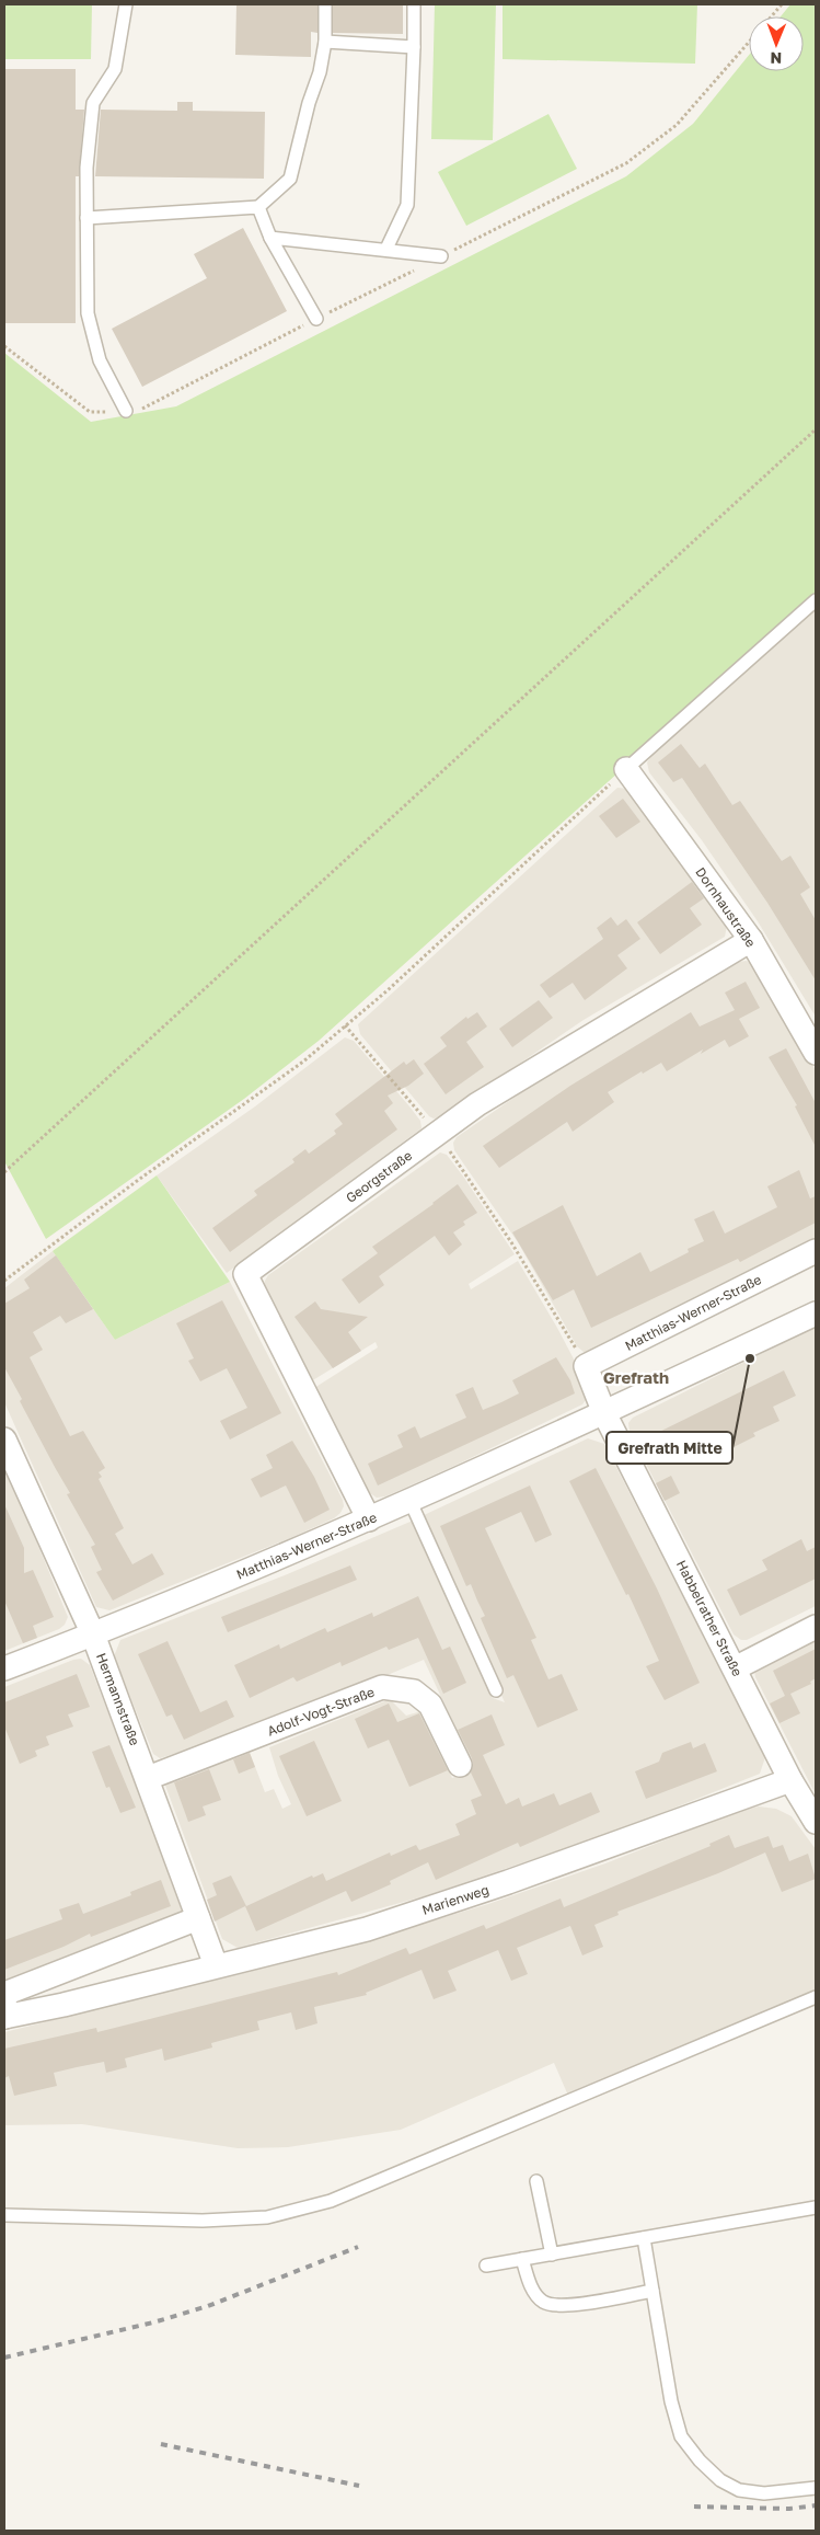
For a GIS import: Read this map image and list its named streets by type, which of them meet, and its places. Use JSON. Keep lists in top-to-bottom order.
{
  "streets": {
    "street": [
      "Dornhaustraße",
      "Georgstraße",
      "Matthias-Werner-Straße",
      "Habbelrather Straße",
      "Hermannstraße",
      "Adolf-Vogt-Straße",
      "Marienweg"
    ]
  },
  "crossings": [
    ["Dornhaustraße", "Georgstraße"],
    ["Georgstraße", "Matthias-Werner-Straße"],
    ["Matthias-Werner-Straße", "Habbelrather Straße"],
    ["Matthias-Werner-Straße", "Hermannstraße"],
    ["Habbelrather Straße", "Marienweg"],
    ["Hermannstraße", "Adolf-Vogt-Straße"],
    ["Hermannstraße", "Marienweg"]
  ],
  "districts": ["Grefrath"],
  "places": ["Grefrath Mitte"],
  "north": "bottom"
}
